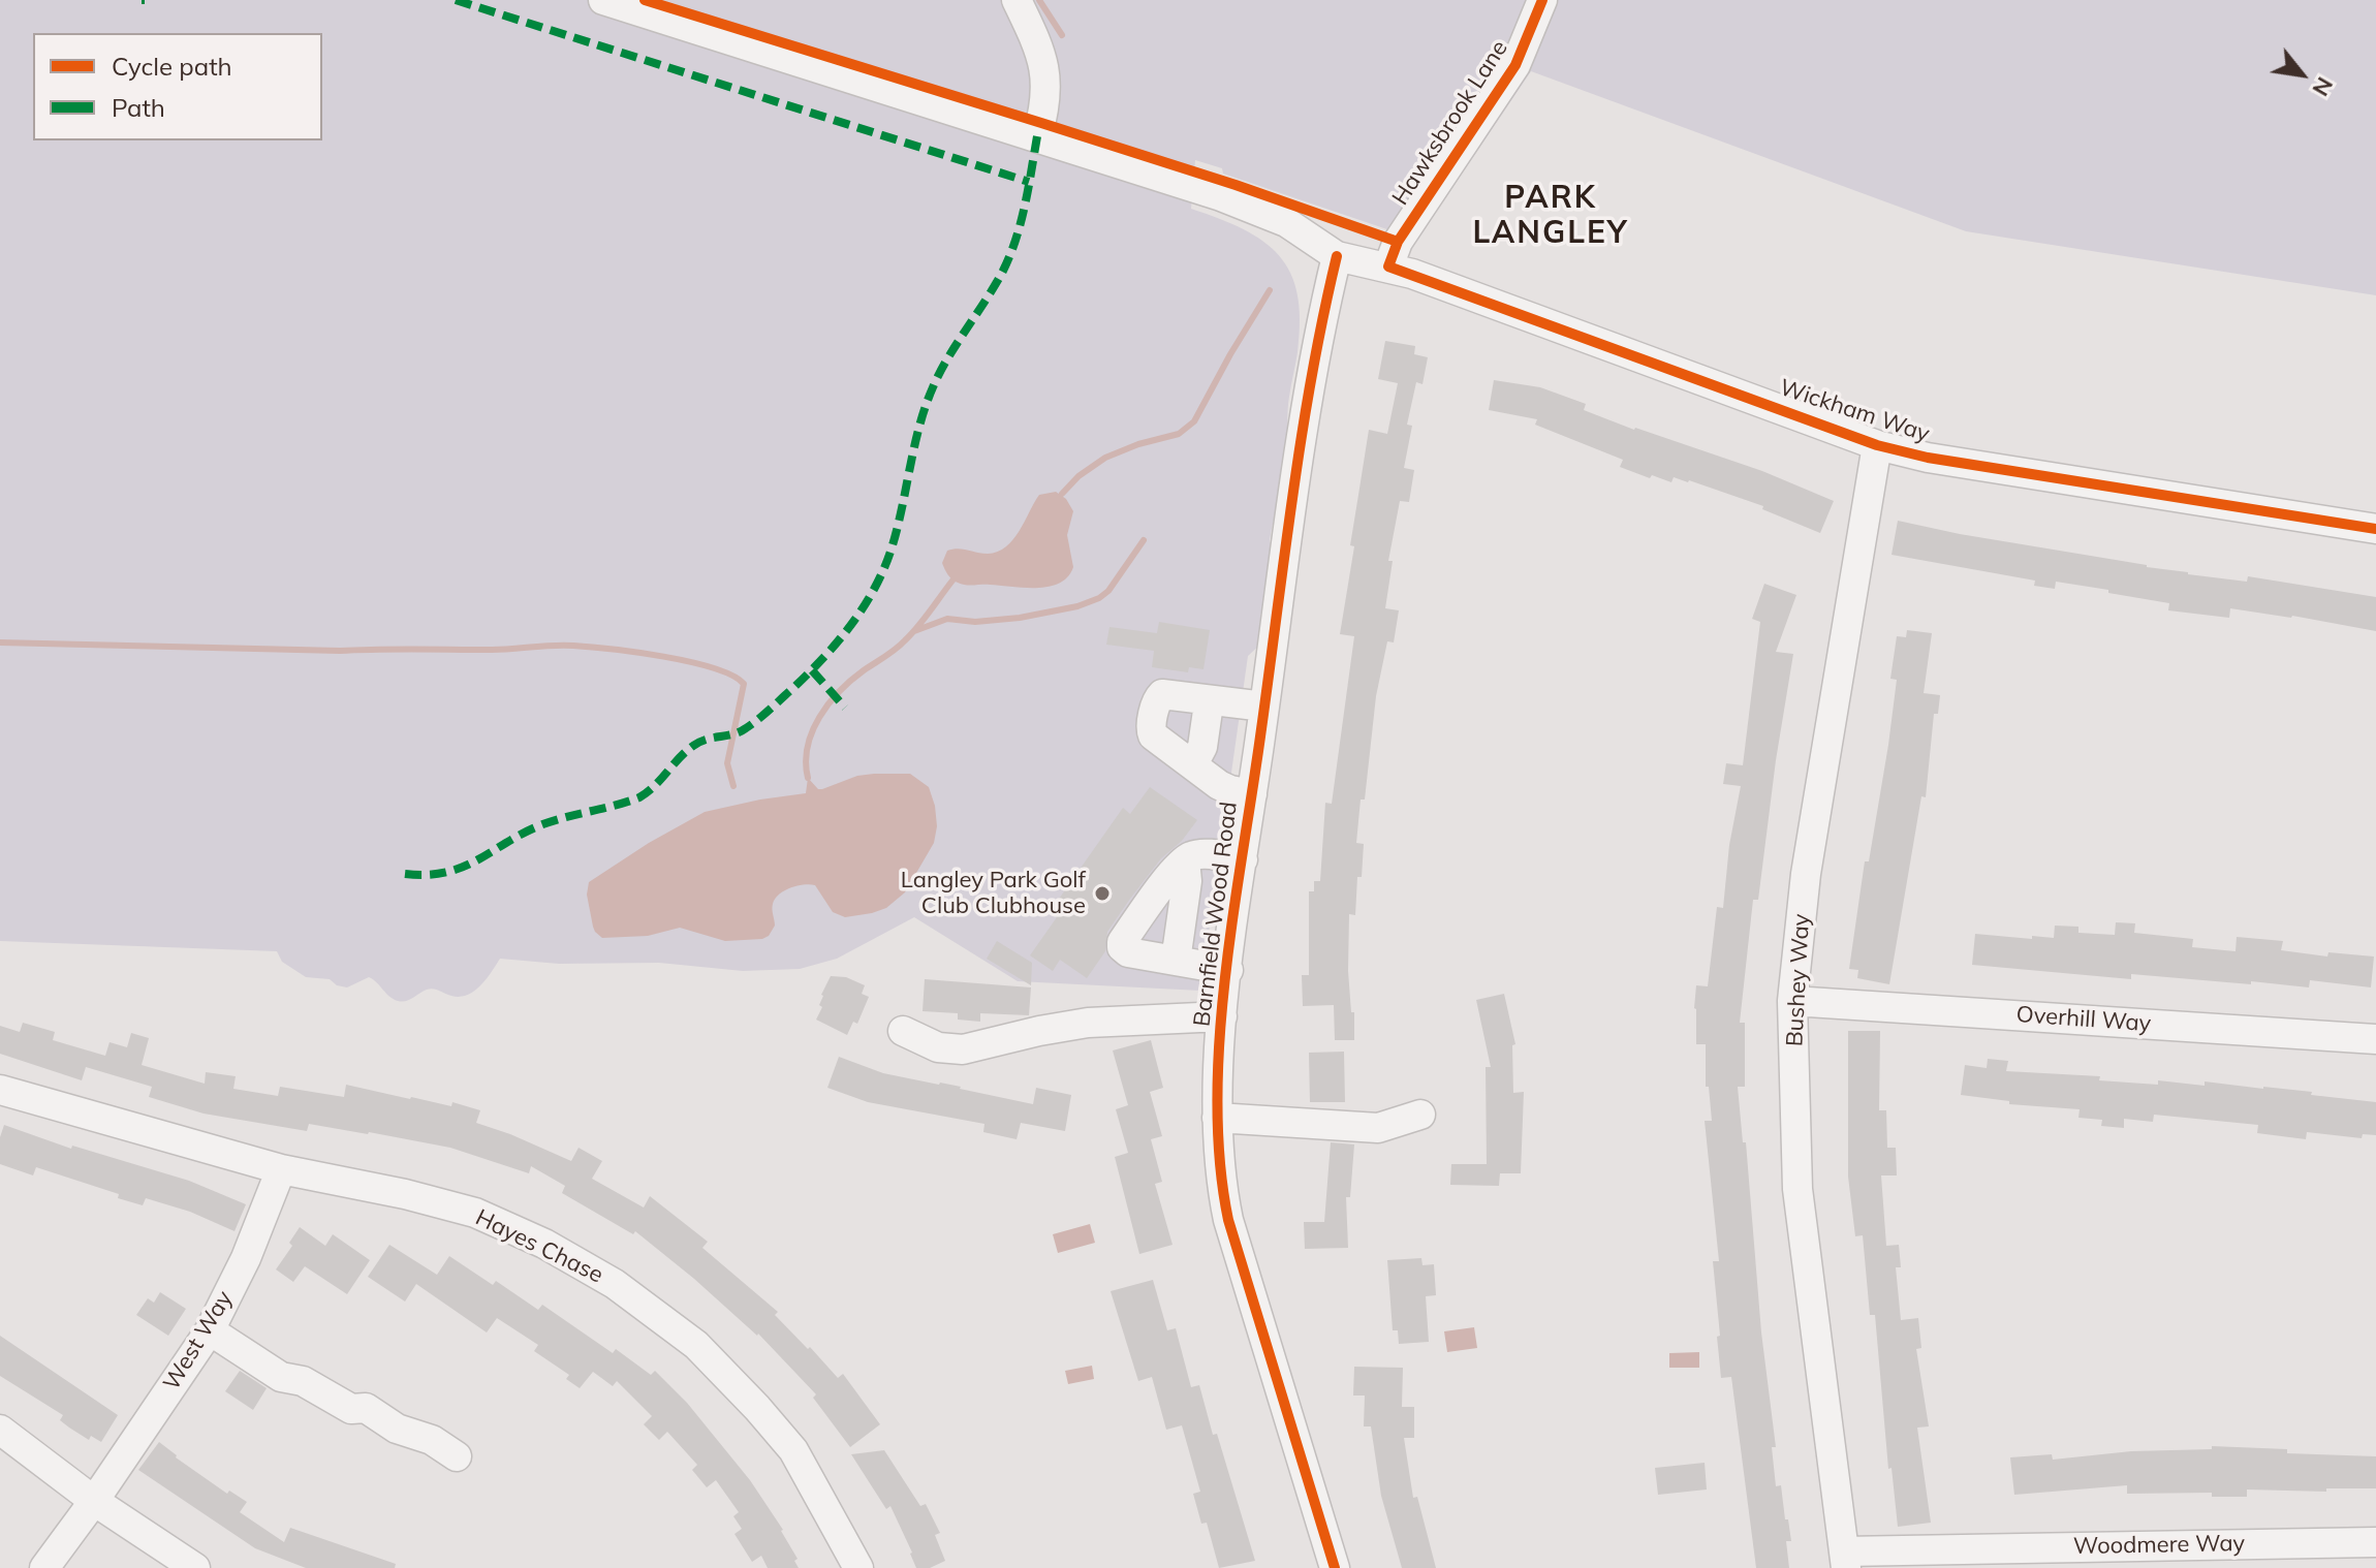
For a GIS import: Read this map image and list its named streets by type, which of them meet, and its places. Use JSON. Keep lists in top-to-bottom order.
{
  "streets": {
    "street": [
      "Hawksbrook Lane",
      "Wickham Way",
      "Barnfield Wood Road",
      "Bushey Way",
      "Overhill Way",
      "Hayes Chase",
      "West Way",
      "Woodmere Way"
    ]
  },
  "crossings": [
    ["Hawksbrook Lane", "Wickham Way"],
    ["Wickham Way", "Barnfield Wood Road"],
    ["Wickham Way", "Bushey Way"],
    ["Bushey Way", "Overhill Way"],
    ["Bushey Way", "Woodmere Way"],
    ["Hayes Chase", "West Way"]
  ],
  "districts": ["PARK LANGLEY"],
  "places": ["Langley Park Golf Club Clubhouse"],
  "legend": ["Cycle path", "Path"],
  "north": "bottom right"
}
